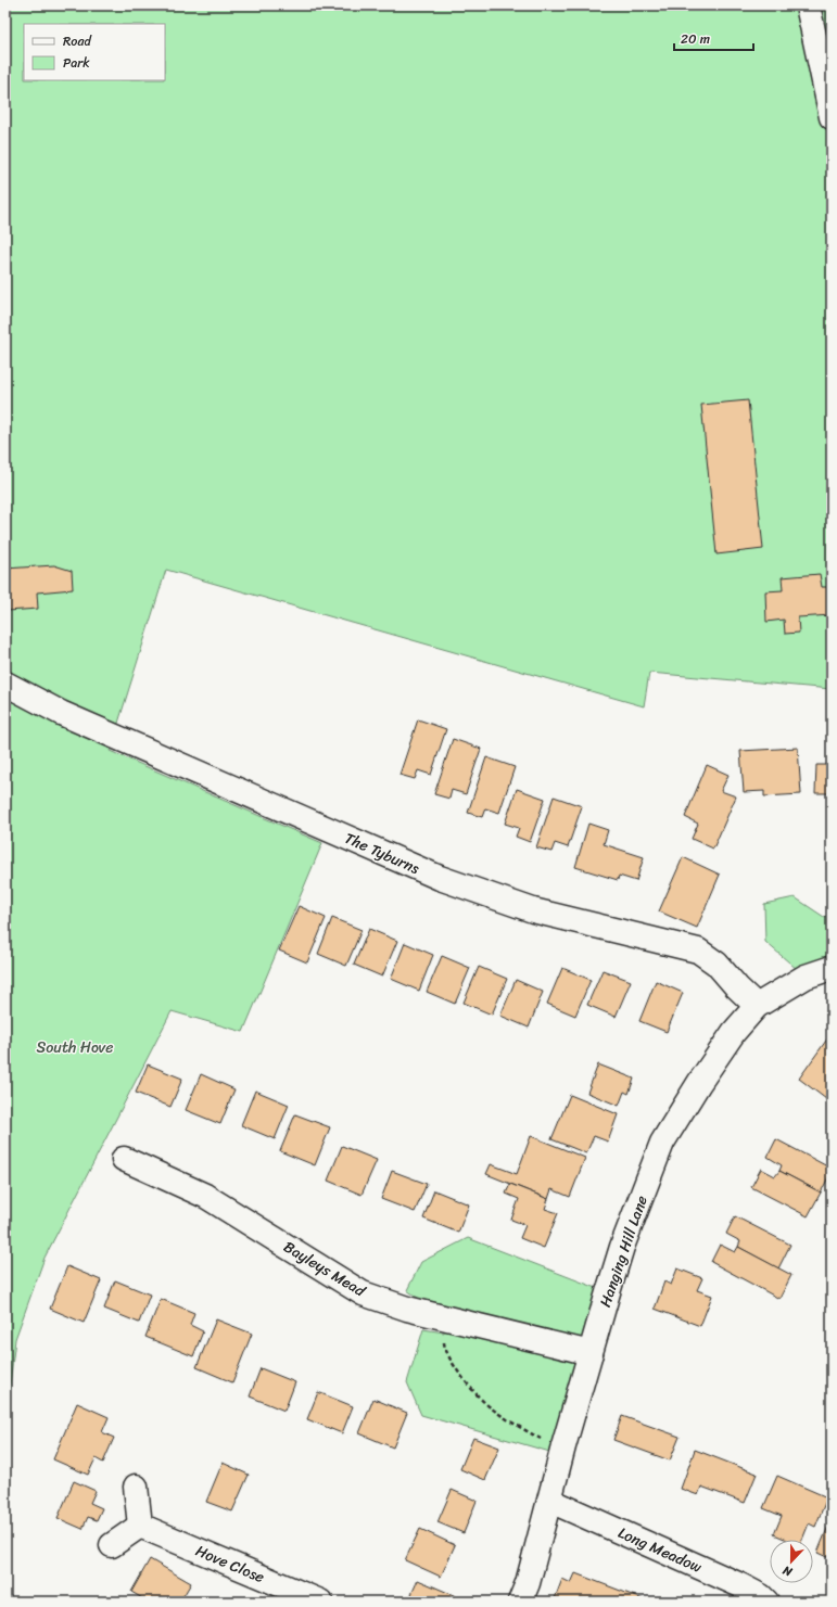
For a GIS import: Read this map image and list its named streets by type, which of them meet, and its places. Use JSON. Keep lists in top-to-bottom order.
{
  "streets": {
    "street": [
      "The Tyburns",
      "Hanging Hill Lane",
      "Bayleys Mead",
      "Long Meadow",
      "Hove Close"
    ]
  },
  "crossings": [
    ["The Tyburns", "Hanging Hill Lane"],
    ["Hanging Hill Lane", "Bayleys Mead"],
    ["Hanging Hill Lane", "Long Meadow"]
  ],
  "parks": ["South Hove"],
  "legend": ["Road", "Park"],
  "scale_bar": "20 m",
  "north": "bottom"
}
